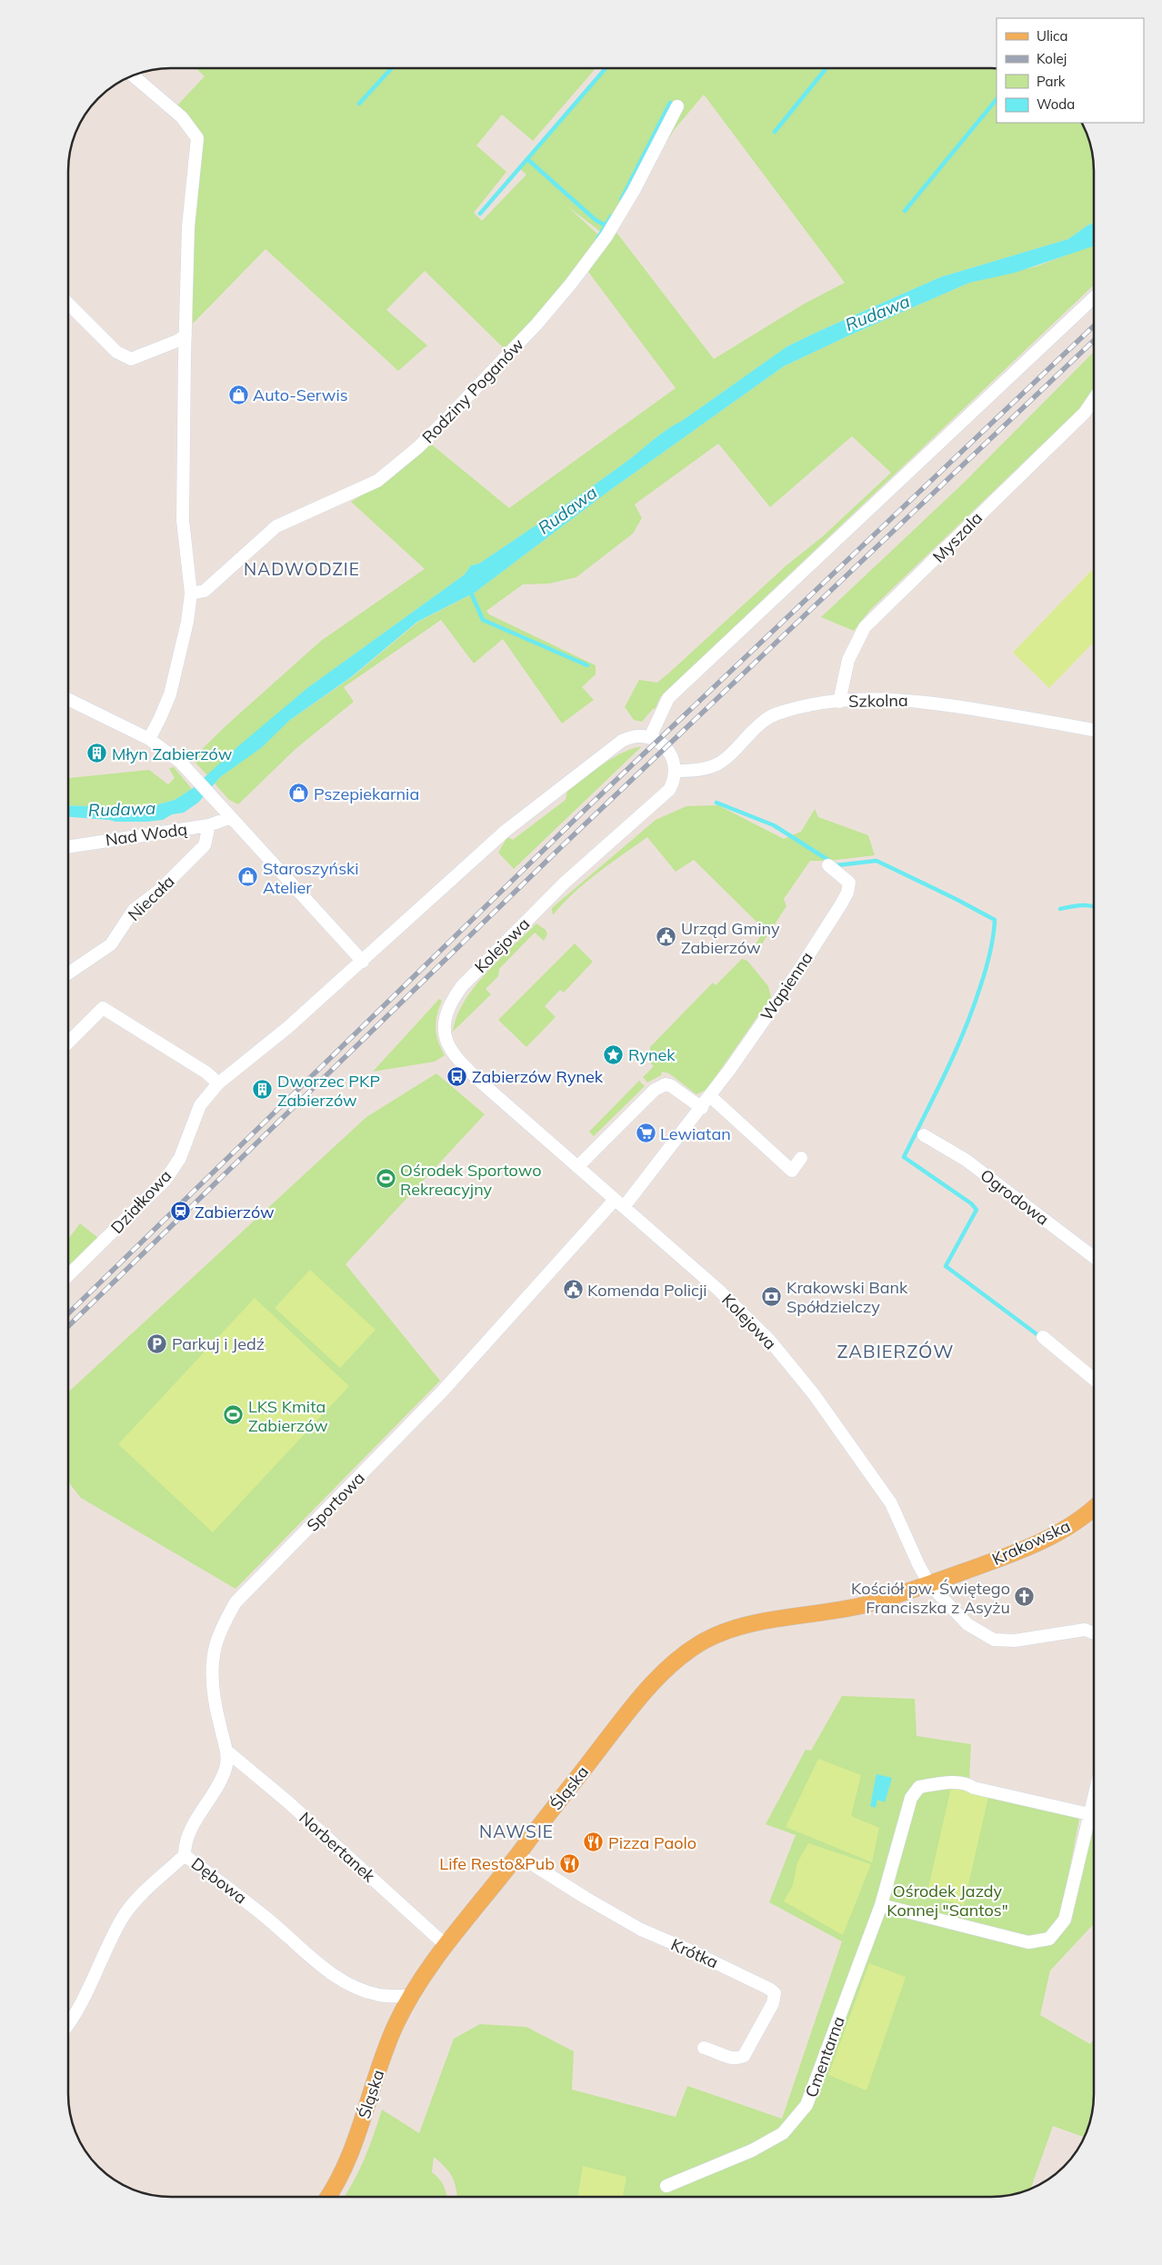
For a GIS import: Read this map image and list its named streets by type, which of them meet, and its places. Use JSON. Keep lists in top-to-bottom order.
{
  "streets": {
    "main road": ["Krakowska", "Śląska"],
    "street": [
      "Rodziny Poganów",
      "Myszala",
      "Szkolna",
      "Nad Wodą",
      "Niecała",
      "Kolejowa",
      "Wapienna",
      "Ogrodowa",
      "Działkowa",
      "Sportowa",
      "Norbertanek",
      "Dębowa",
      "Krótka",
      "Cmentarna"
    ]
  },
  "crossings": [
    ["Myszala", "Szkolna"],
    ["Szkolna", "Kolejowa"],
    ["Nad Wodą", "Niecała"],
    ["Kolejowa", "Wapienna"],
    ["Kolejowa", "Sportowa"],
    ["Kolejowa", "Krakowska"],
    ["Kolejowa", "Śląska"],
    ["Wapienna", "Sportowa"],
    ["Sportowa", "Norbertanek"],
    ["Sportowa", "Dębowa"],
    ["Krakowska", "Śląska"],
    ["Śląska", "Norbertanek"],
    ["Śląska", "Dębowa"],
    ["Śląska", "Krótka"]
  ],
  "districts": ["NADWODZIE", "ZABIERZÓW", "NAWSIE"],
  "water": ["Rudawa"],
  "parks": ["Ośrodek Jazdy Konnej \"Santos\""],
  "places": {
    "shop": ["Auto-Serwis", "Pszepiekarnia", "Staroszyński Atelier"],
    "building": ["Młyn Zabierzów", "Dworzec PKP Zabierzów"],
    "public building": ["Urząd Gminy Zabierzów", "Komenda Policji"],
    "place": ["Rynek"],
    "bus stop": ["Zabierzów Rynek"],
    "supermarket": ["Lewiatan"],
    "sports": ["Ośrodek Sportowo Rekreacyjny", "LKS Kmita Zabierzów"],
    "station": ["Zabierzów"],
    "bank": ["Krakowski Bank Spółdzielczy"],
    "parking": ["Parkuj i Jedź"],
    "church": ["Kościół pw. Świętego Franciszka z Asyżu"],
    "restaurant": ["Pizza Paolo", "Life Resto&Pub"]
  },
  "legend": [
    "Ulica",
    "Kolej",
    "Park",
    "Woda"
  ]
}
